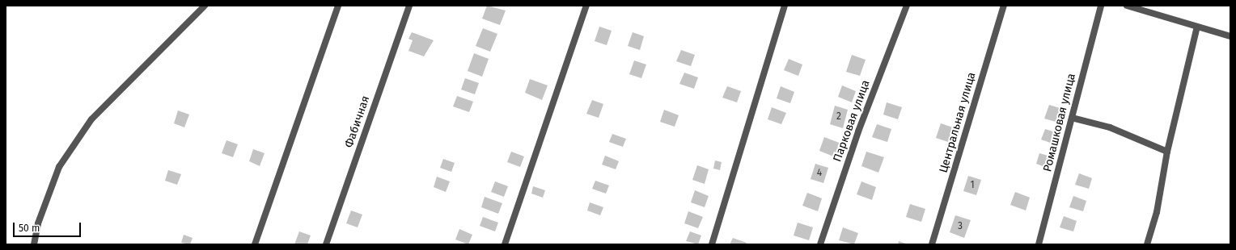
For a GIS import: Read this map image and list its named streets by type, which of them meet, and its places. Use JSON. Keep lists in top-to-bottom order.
{
  "streets": {
    "street": [
      "Парковая улица",
      "Фабичная",
      "Центральная улица",
      "Ромашковая улица"
    ]
  },
  "house_numbers": [
    "2",
    "4",
    "1",
    "3"
  ],
  "scale_bar": "50 m"
}
